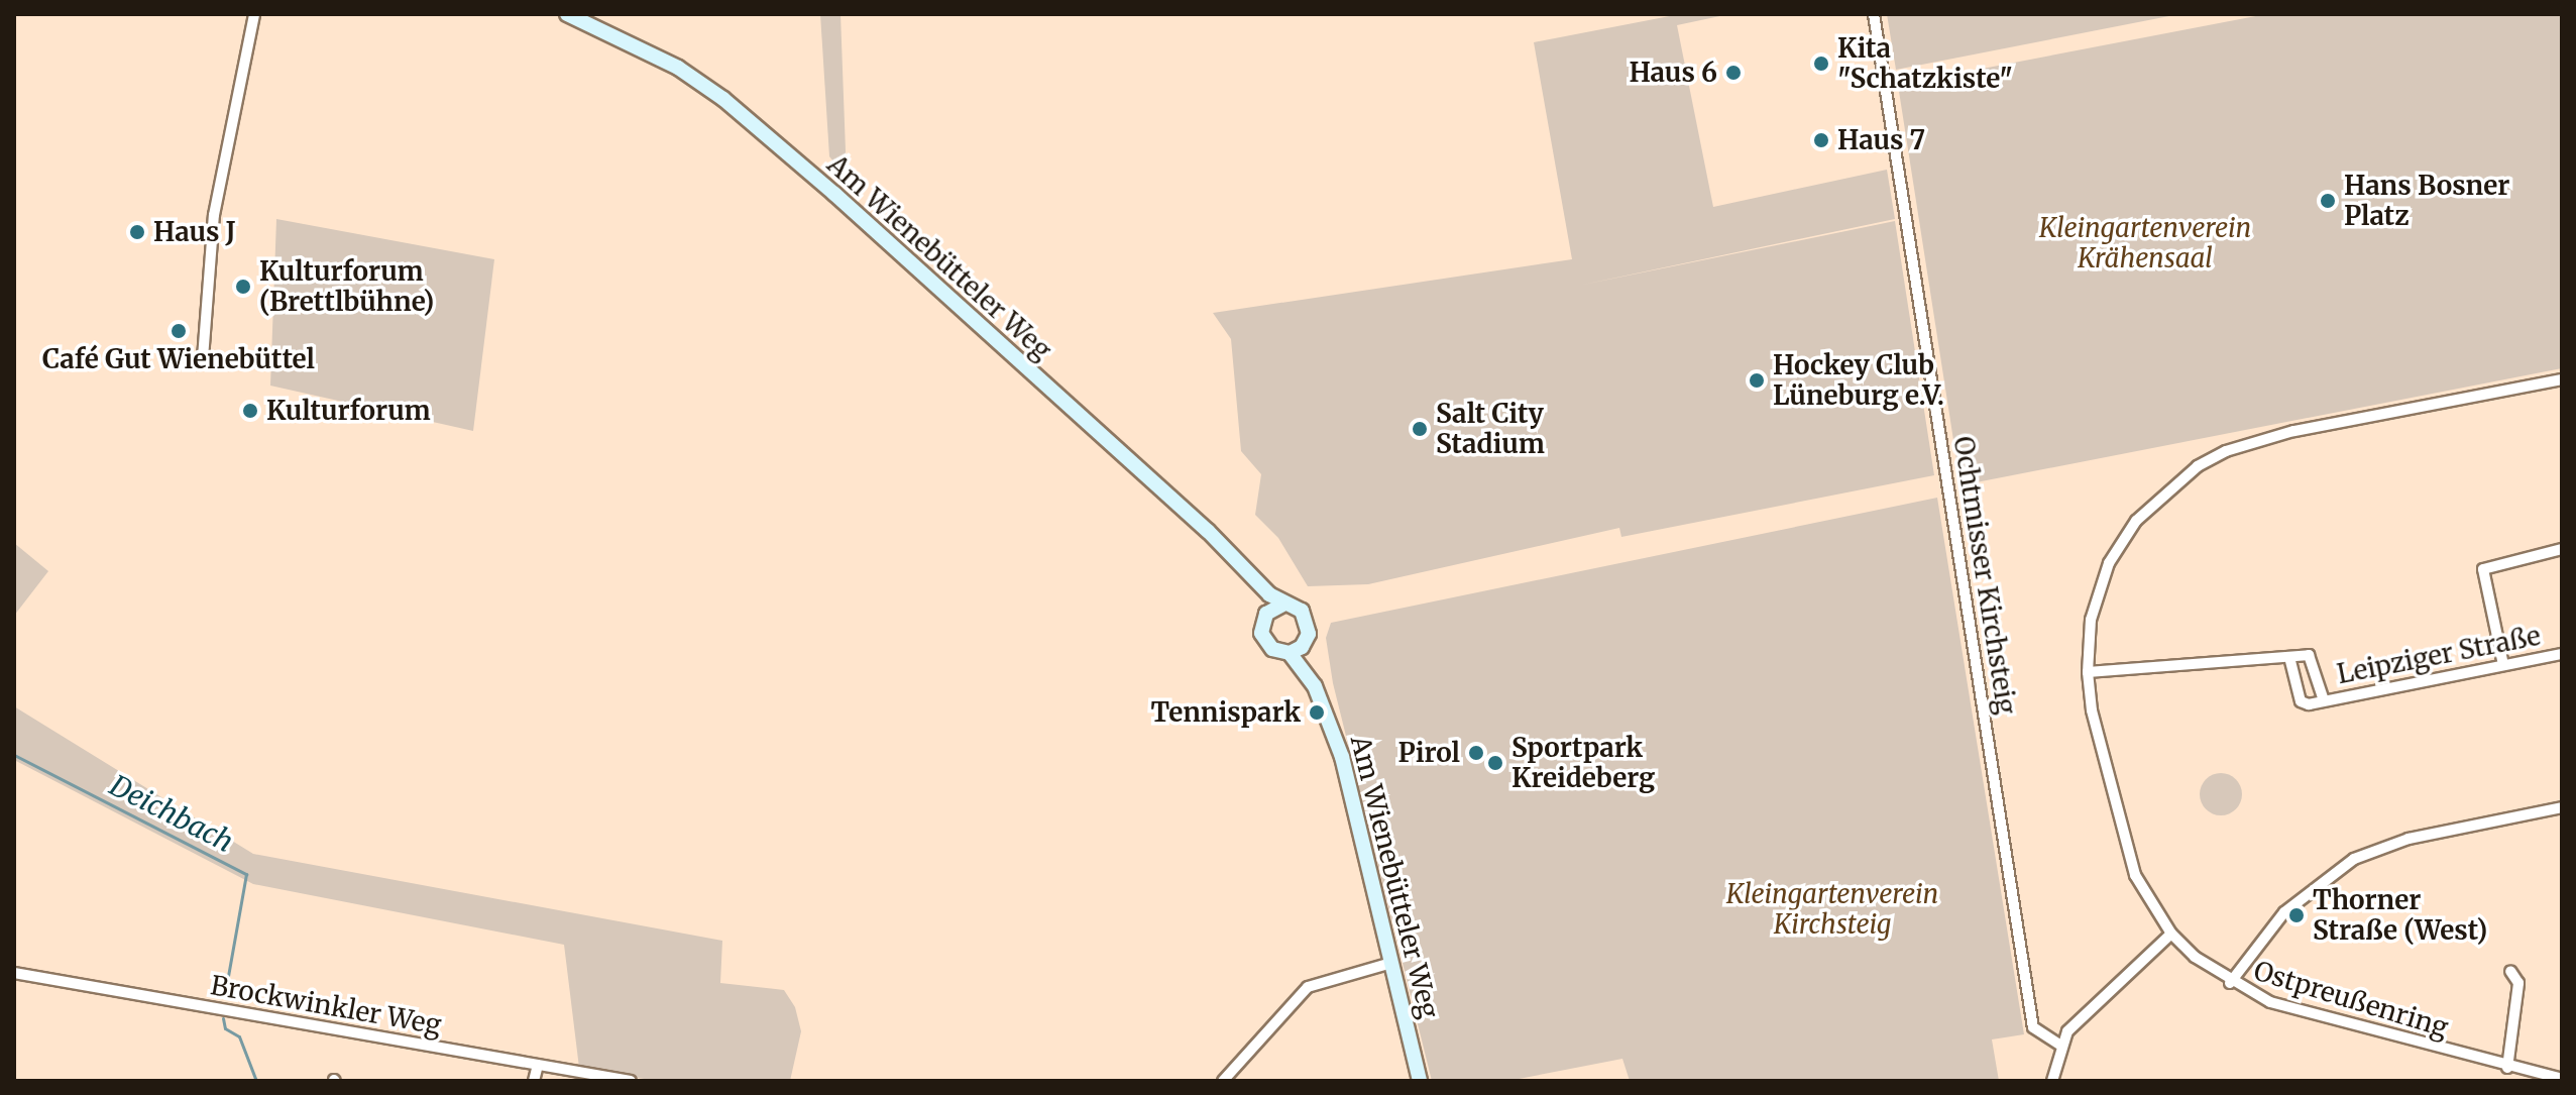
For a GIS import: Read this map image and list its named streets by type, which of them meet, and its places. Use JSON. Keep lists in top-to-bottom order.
{
  "streets": {
    "street": [
      "Am Wienebütteler Weg",
      "Ochtmisser Kirchsteig",
      "Leipziger Straße",
      "Ostpreußenring",
      "Brockwinkler Weg"
    ]
  },
  "water": ["Deichbach"],
  "parks": ["Kleingartenverein Krähensaal", "Kleingartenverein Kirchsteig"],
  "places": [
    "Kita \"Schatzkiste\"",
    "Haus 6",
    "Haus 7",
    "Hans Bosner Platz",
    "Haus J",
    "Kulturforum (Brettlbühne)",
    "Café Gut Wienebüttel",
    "Hockey Club Lüneburg e.V.",
    "Kulturforum",
    "Salt City Stadium",
    "Tennispark",
    "Pirol",
    "Sportpark Kreideberg",
    "Thorner Straße (West)"
  ]
}
